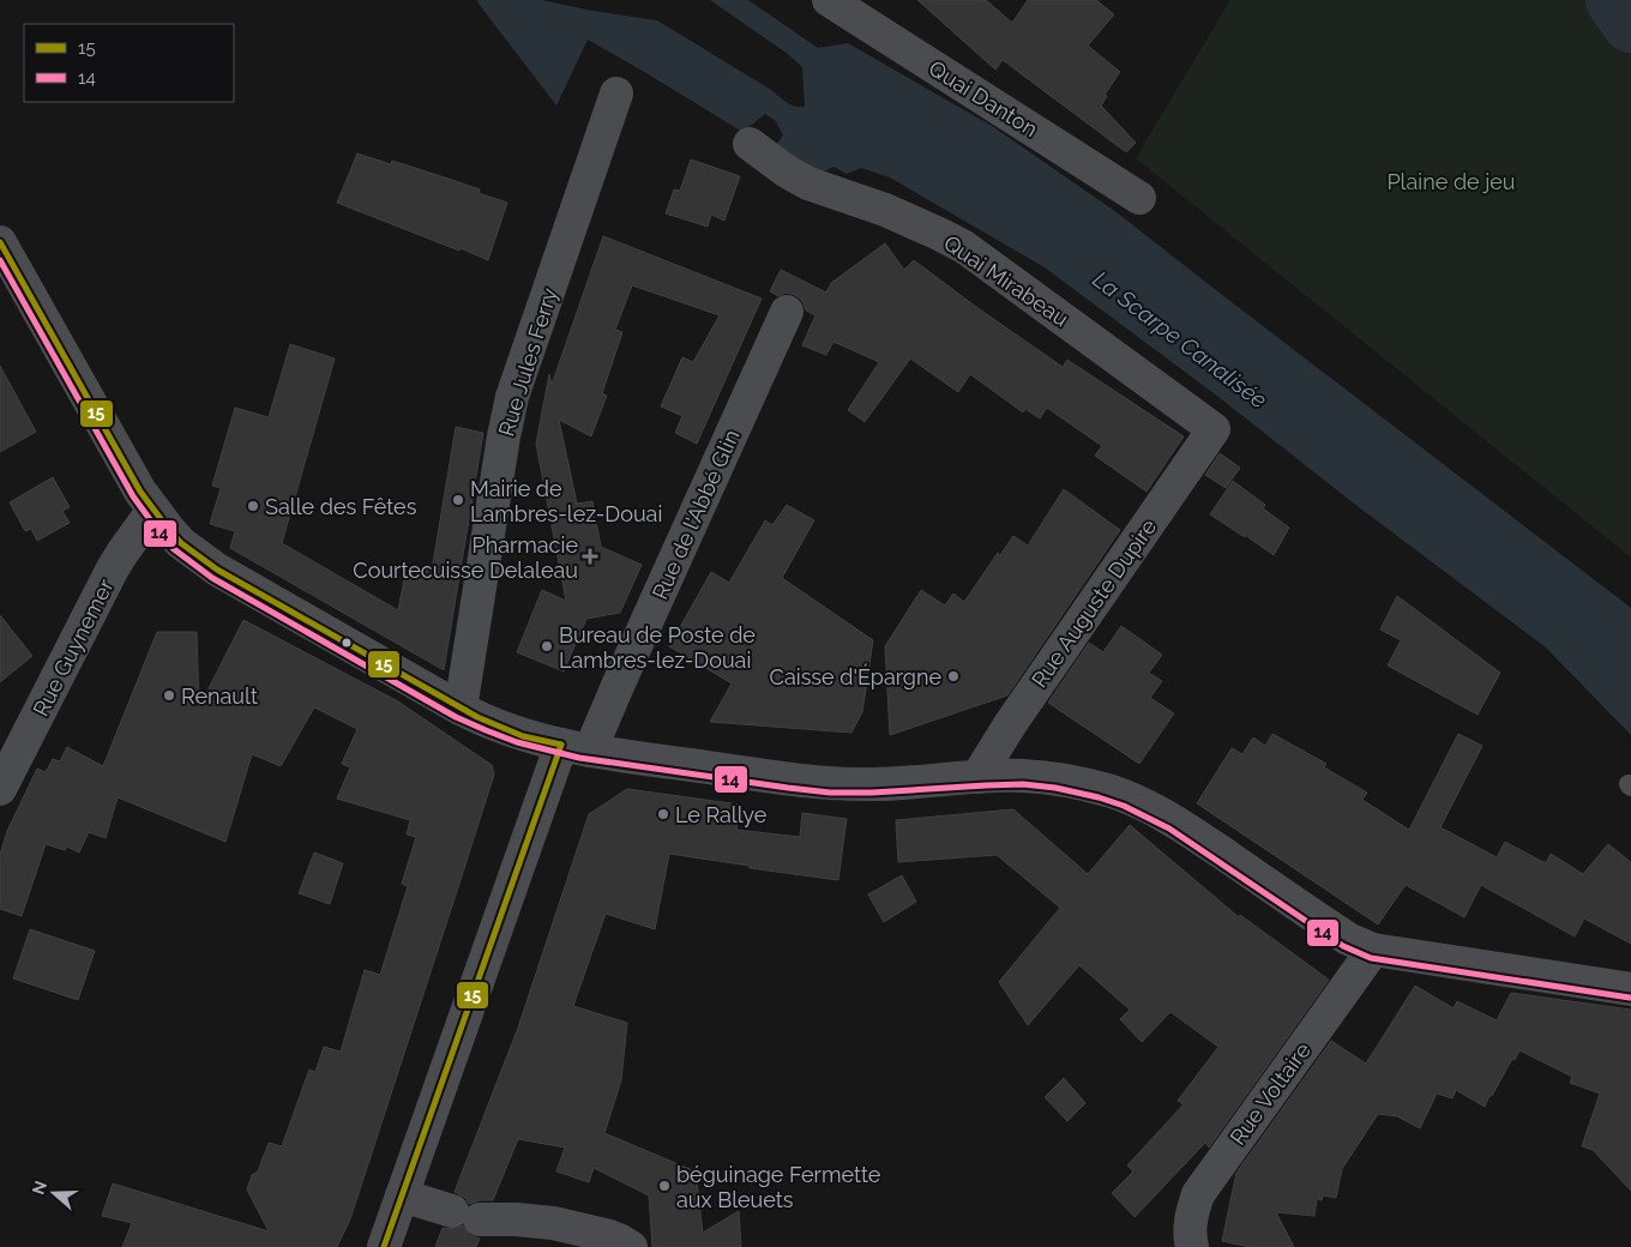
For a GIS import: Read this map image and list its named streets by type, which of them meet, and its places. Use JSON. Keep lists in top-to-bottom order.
{
  "streets": {
    "street": [
      "Quai Danton",
      "Quai Mirabeau",
      "Rue Jules Ferry",
      "Rue de l'Abbé Glin",
      "Rue Auguste Dupire",
      "Rue Guynemer",
      "Rue Voltaire"
    ]
  },
  "crossings": [
    ["Quai Mirabeau", "Rue Auguste Dupire"]
  ],
  "water": ["La Scarpe Canalisée"],
  "parks": ["Plaine de jeu"],
  "places": {
    "other": [
      "Mairie de Lambres-lez-Douai",
      "Salle des Fêtes",
      "Bureau de Poste de Lambres-lez-Douai",
      "Caisse d'Épargne",
      "Renault",
      "Le Rallye",
      "béguinage Fermette aux Bleuets"
    ],
    "health": ["Pharmacie Courtecuisse Delaleau"]
  },
  "lines": ["transit line 15", "transit line 14"],
  "legend": ["15", "14"],
  "north": "left"
}
